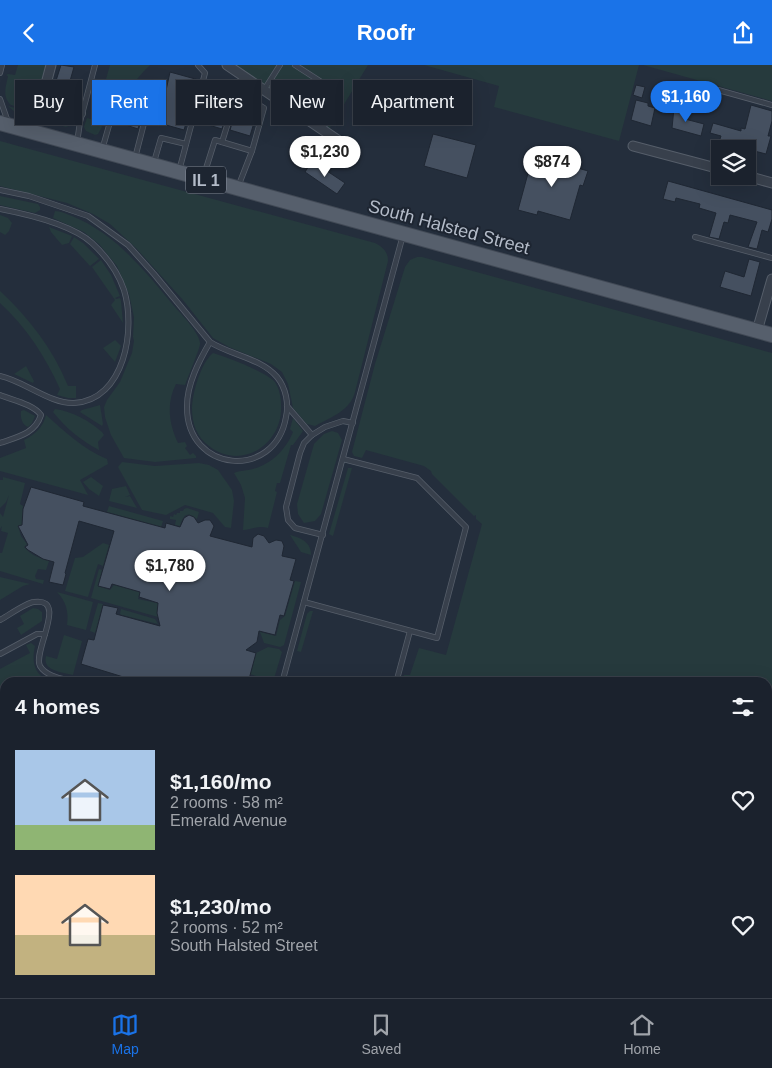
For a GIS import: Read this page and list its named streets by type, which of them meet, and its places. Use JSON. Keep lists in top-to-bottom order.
{
  "streets": {
    "main road": ["IL 1", "South Halsted Street"]
  },
  "page": {
    "header": "Roofr",
    "chip": [
      "Buy",
      "Rent",
      "Filters",
      "New",
      "Apartment"
    ],
    "price": [
      "$1,160",
      "$1,230",
      "$874",
      "$1,780"
    ],
    "heading": "4 homes",
    "list": [
      {
        "name": "$1,160/mo",
        "note": "2 rooms · 58 m² · Emerald Avenue"
      },
      {
        "name": "$1,230/mo",
        "note": "2 rooms · 52 m² · South Halsted Street"
      }
    ],
    "tabs": ["Map", "Saved", "Home"]
  }
}
